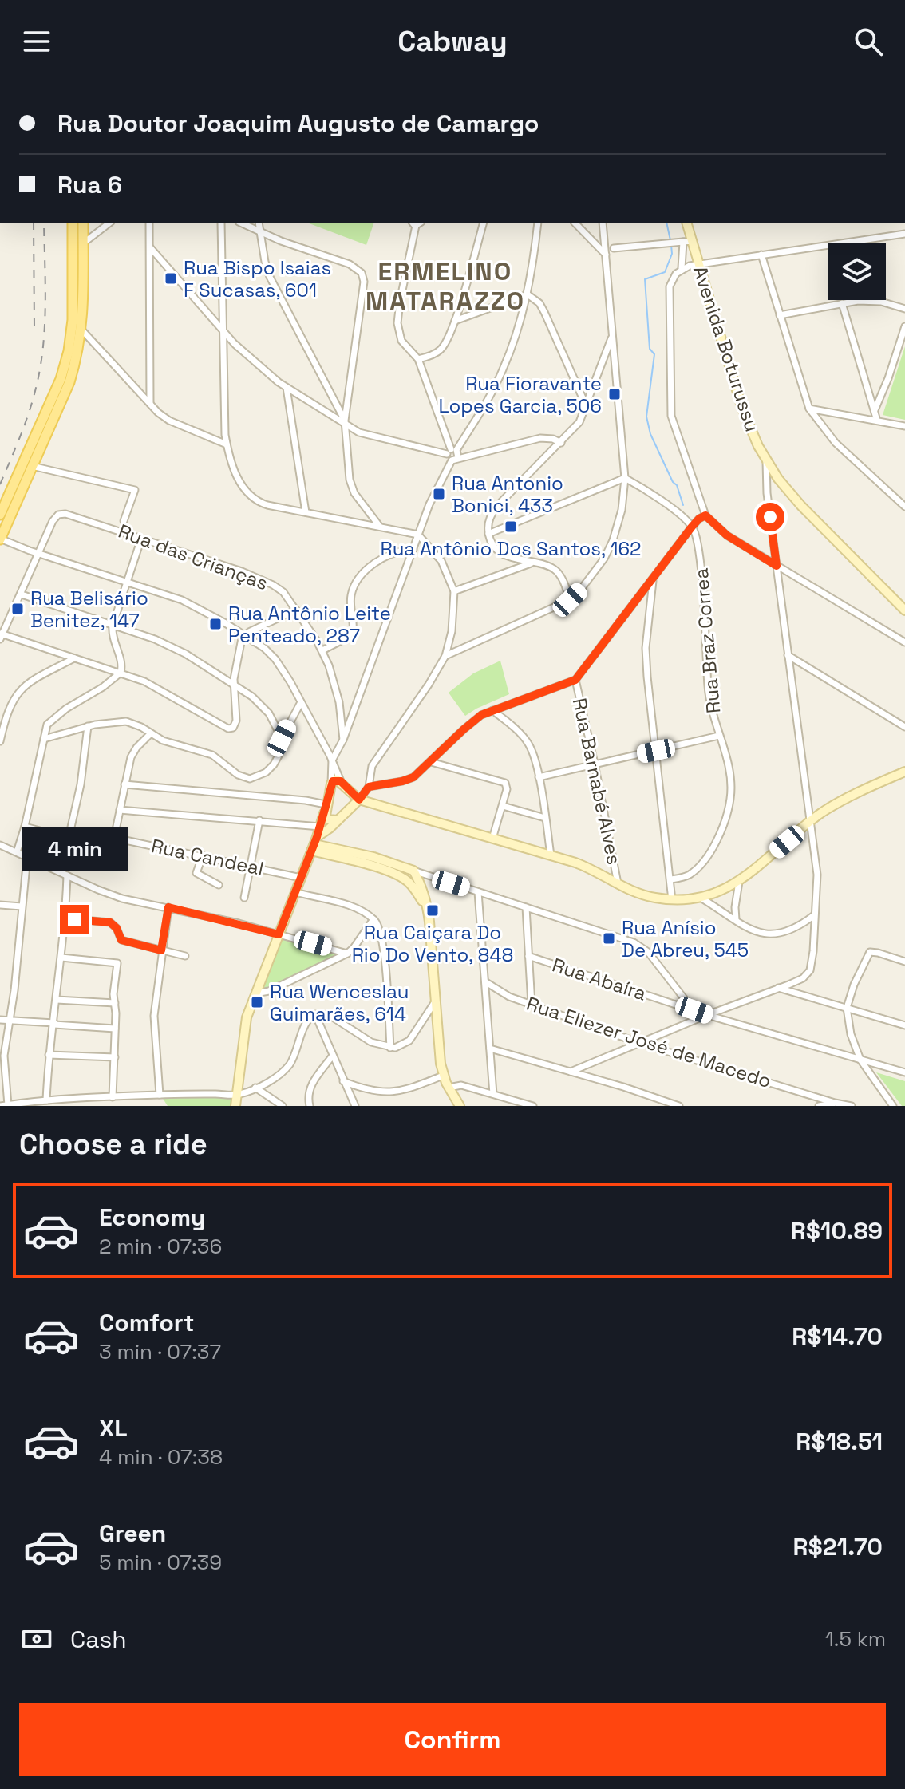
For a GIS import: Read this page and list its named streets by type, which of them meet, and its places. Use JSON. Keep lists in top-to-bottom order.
{
  "streets": {
    "street": [
      "Avenida Boturussu",
      "Rua das Crianças",
      "Rua Braz Correa",
      "Rua Barnabé Alves",
      "Rua Candeal",
      "Rua Abaíra",
      "Rua Eliezer José de Macedo"
    ]
  },
  "districts": ["ERMELINO MATARAZZO"],
  "places": {
    "transit": [
      "Rua Bispo Isaias F Sucasas, 601",
      "Rua Fioravante Lopes Garcia, 506",
      "Rua Antonio Bonici, 433",
      "Rua Antônio Dos Santos, 162",
      "Rua Belisário Benitez, 147",
      "Rua Antônio Leite Penteado, 287",
      "Rua Caiçara Do Rio Do Vento, 848",
      "Rua Anísio De Abreu, 545",
      "Rua Wenceslau Guimarães, 614"
    ]
  },
  "page": {
    "header": "Cabway",
    "banner": ["Rua Doutor Joaquim Augusto de Camargo", "Rua 6"],
    "bubble": "4 min",
    "heading": "Choose a ride",
    "list": [
      {
        "name": "Economy",
        "note": "2 min · 07:36",
        "value": "R$10.89"
      },
      {
        "name": "Comfort",
        "note": "3 min · 07:37",
        "value": "R$14.70"
      },
      {
        "name": "XL",
        "note": "4 min · 07:38",
        "value": "R$18.51"
      },
      {
        "name": "Green",
        "note": "5 min · 07:39",
        "value": "R$21.70"
      }
    ],
    "pay": ["Cash", "1.5 km"],
    "buttons": "Confirm"
  }
}
